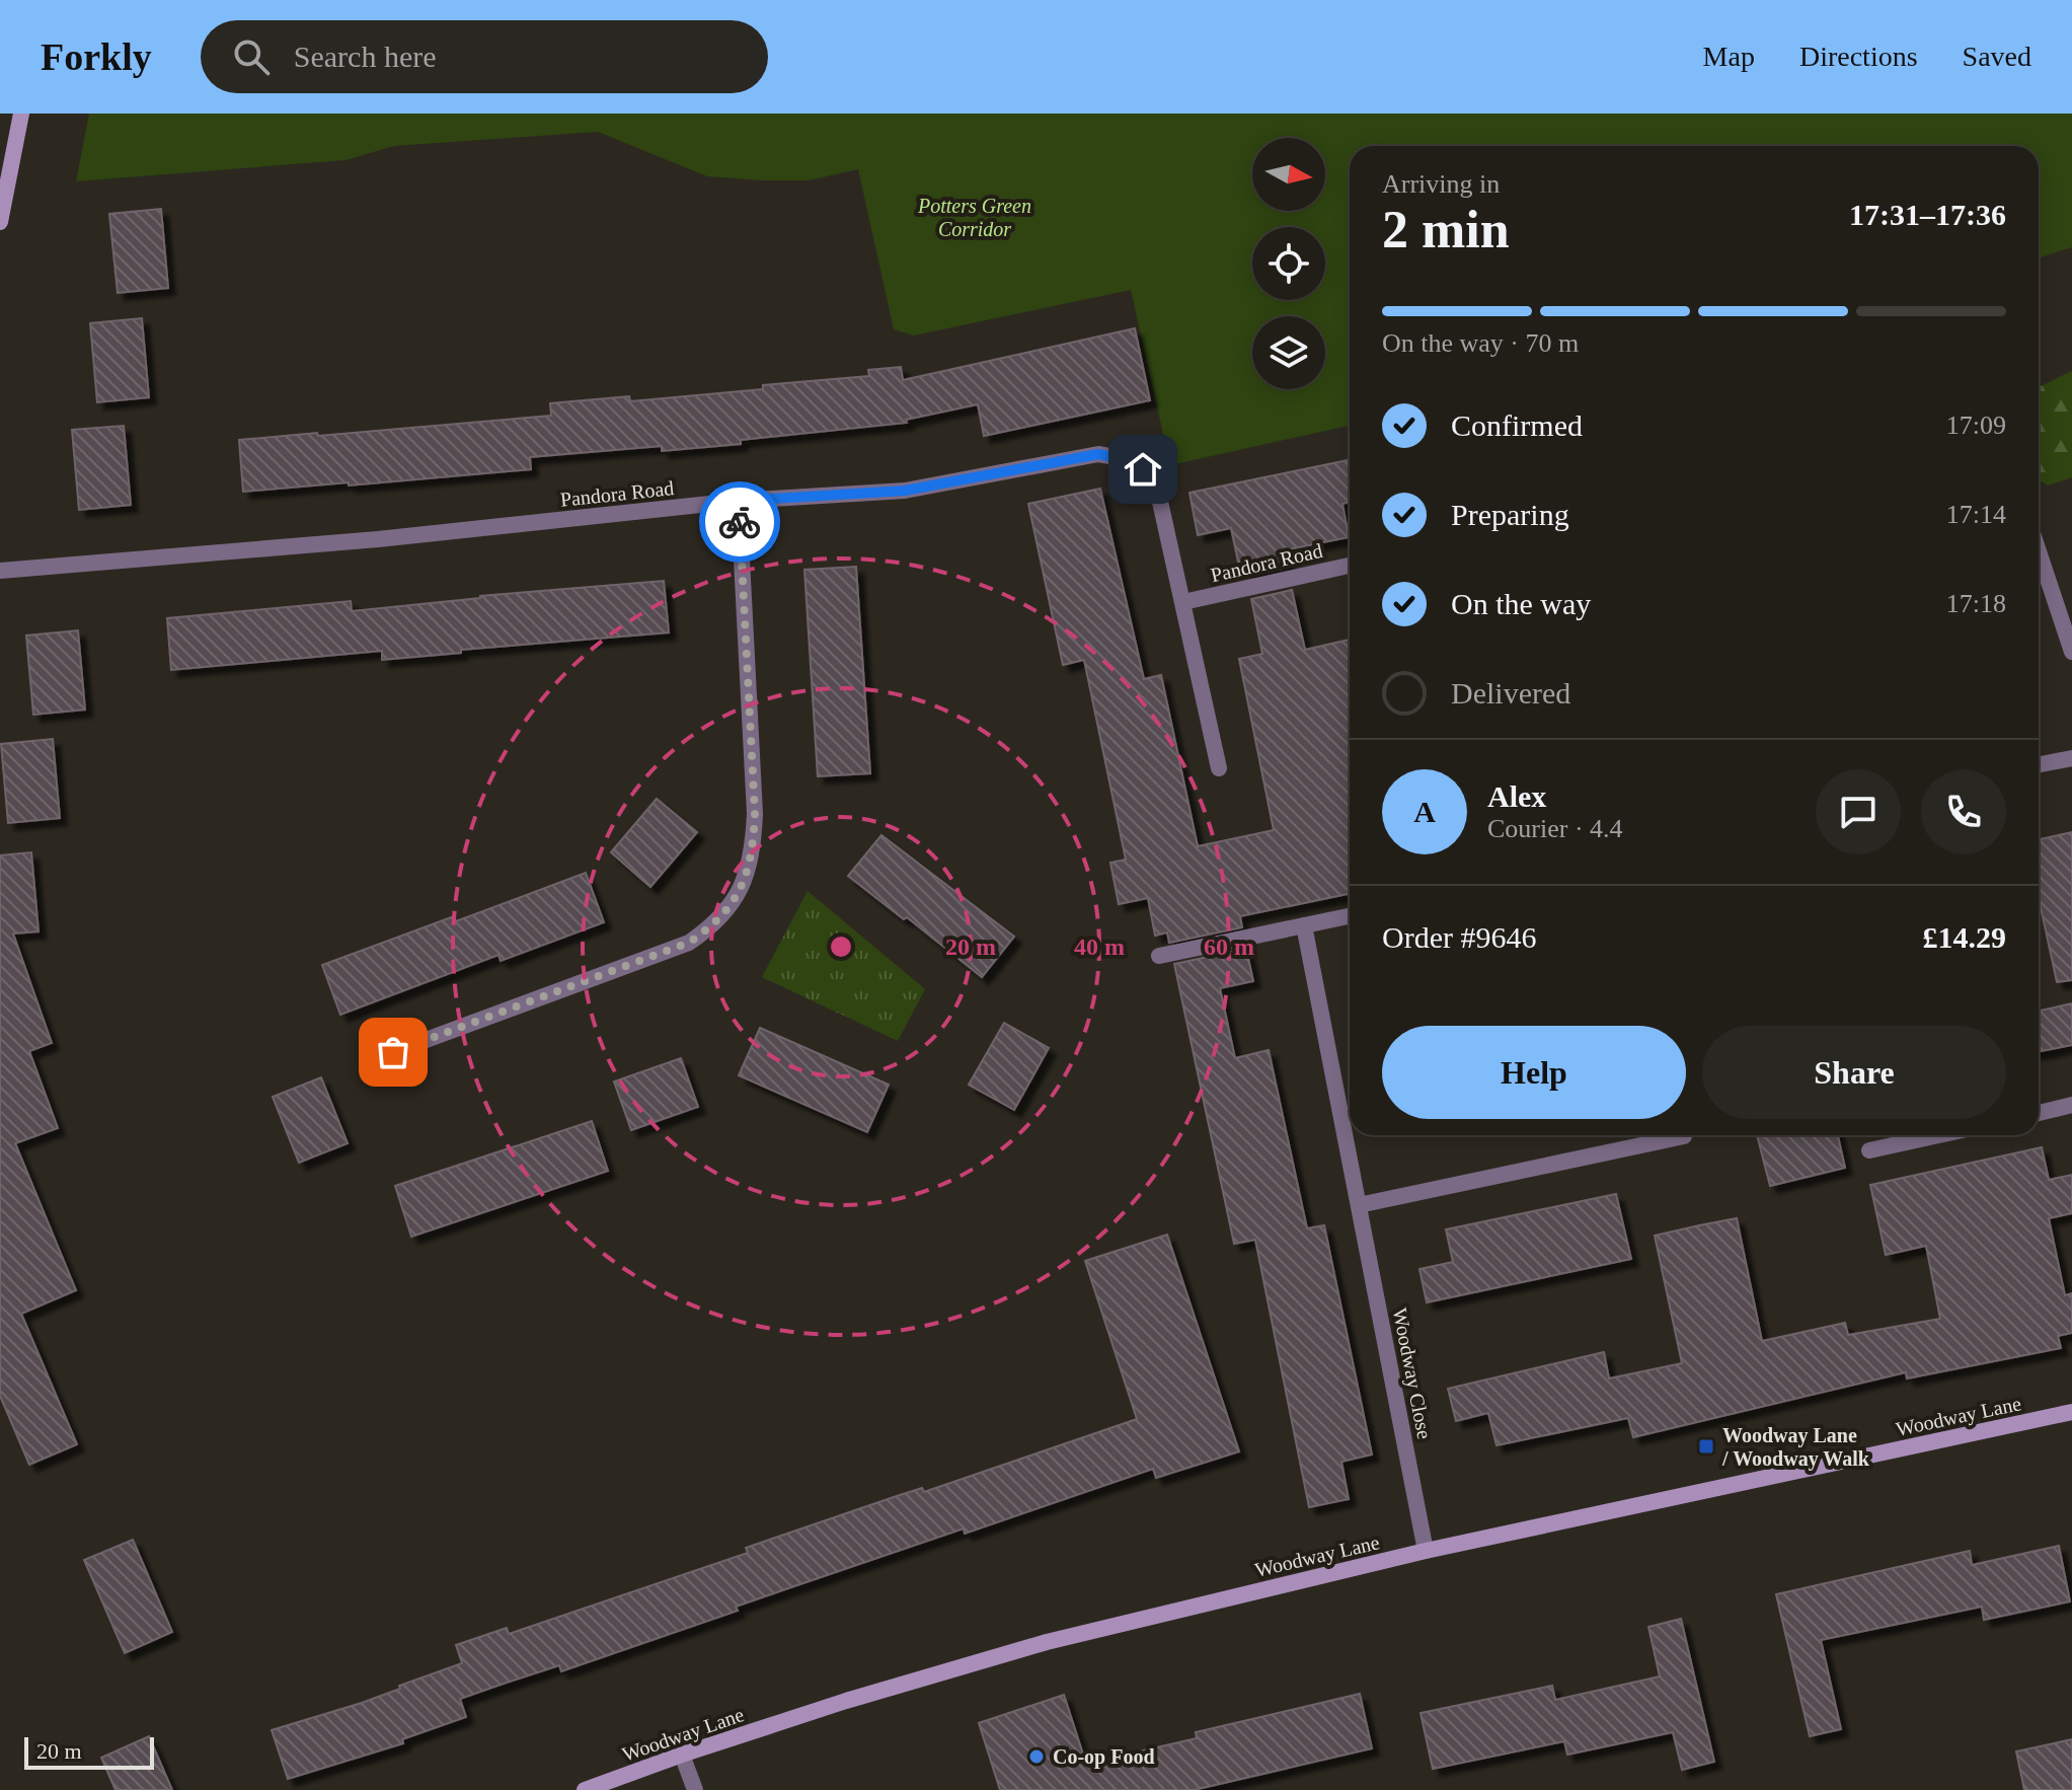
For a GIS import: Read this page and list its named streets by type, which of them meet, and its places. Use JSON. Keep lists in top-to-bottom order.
{
  "streets": {
    "street": ["Pandora Road", "Woodway Close", "Woodway Lane"]
  },
  "crossings": [
    ["Woodway Close", "Woodway Lane"]
  ],
  "parks": ["Potters Green Corridor"],
  "places": {
    "transit": ["Woodway Lane / Woodway Walk"],
    "other": ["Co-op Food"]
  },
  "scale_bar": "20 m",
  "north": "right",
  "page": {
    "header": "Forkly",
    "search": "Search here",
    "nav": ["Map", "Directions", "Saved"],
    "heading": ["2 min", "Arriving in", "17:31–17:36"],
    "panel": [
      "Alex",
      "Courier · 4.4",
      "Order #9646",
      "£14.29"
    ],
    "bar": "On the way · 70 m",
    "list": [
      ["Confirmed", "17:09"],
      ["Preparing", "17:14"],
      ["On the way", "17:18"],
      "Delivered"
    ],
    "round": "A",
    "buttons": ["Help", "Share"],
    "scale": "20 m"
  },
  "rings": ["20 m", "40 m", "60 m"]
}
